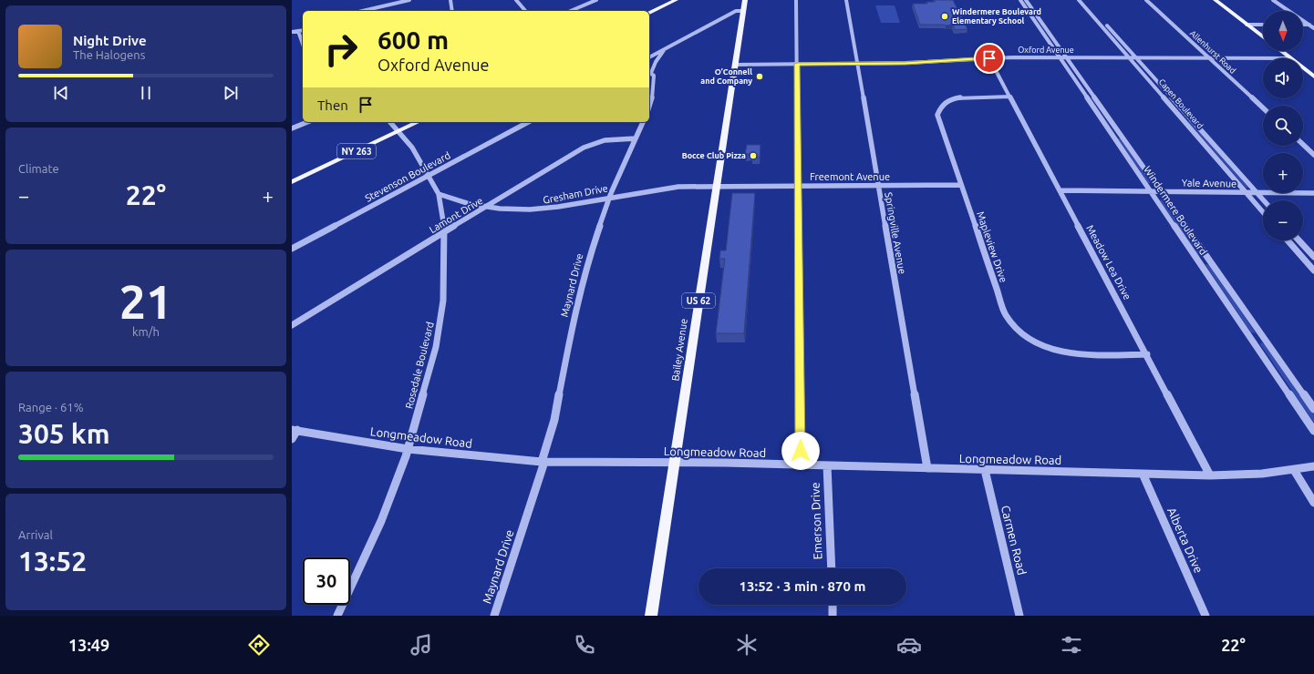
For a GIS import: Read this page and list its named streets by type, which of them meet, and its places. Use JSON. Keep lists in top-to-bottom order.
{
  "streets": {
    "main road": ["NY 263", "US 62", "Bailey Avenue"],
    "street": [
      "Oxford Avenue",
      "Allenhurst Road",
      "Capen Boulevard",
      "Stevenson Boulevard",
      "Freemont Avenue",
      "Yale Avenue",
      "Gresham Drive",
      "Windermere Boulevard",
      "Lamont Drive",
      "Springville Avenue",
      "Mapleview Drive",
      "Meadow Lea Drive",
      "Maynard Drive",
      "Rosedale Boulevard",
      "Longmeadow Road",
      "Emerson Drive",
      "Carmen Road",
      "Alberta Drive"
    ]
  },
  "crossings": [
    ["Oxford Avenue", "Allenhurst Road"],
    ["Oxford Avenue", "Capen Boulevard"],
    ["Oxford Avenue", "Windermere Boulevard"],
    ["Oxford Avenue", "Springville Avenue"],
    ["Oxford Avenue", "Meadow Lea Drive"],
    ["Oxford Avenue", "Bailey Avenue"],
    ["Capen Boulevard", "Yale Avenue"],
    ["NY 263", "Rosedale Boulevard"],
    ["Stevenson Boulevard", "Rosedale Boulevard"],
    ["Freemont Avenue", "Gresham Drive"],
    ["Freemont Avenue", "Springville Avenue"],
    ["Freemont Avenue", "Mapleview Drive"],
    ["Freemont Avenue", "Bailey Avenue"],
    ["Yale Avenue", "Windermere Boulevard"],
    ["Yale Avenue", "Meadow Lea Drive"],
    ["Gresham Drive", "Lamont Drive"],
    ["Gresham Drive", "Maynard Drive"],
    ["Gresham Drive", "Bailey Avenue"],
    ["Gresham Drive", "Rosedale Boulevard"],
    ["Lamont Drive", "Maynard Drive"],
    ["Lamont Drive", "Rosedale Boulevard"],
    ["Springville Avenue", "Longmeadow Road"],
    ["Mapleview Drive", "Meadow Lea Drive"],
    ["Meadow Lea Drive", "Longmeadow Road"],
    ["Maynard Drive", "Longmeadow Road"],
    ["Bailey Avenue", "Longmeadow Road"],
    ["Rosedale Boulevard", "Longmeadow Road"],
    ["Longmeadow Road", "Emerson Drive"],
    ["Longmeadow Road", "Carmen Road"],
    ["Longmeadow Road", "Alberta Drive"]
  ],
  "places": ["Windermere Boulevard Elementary School", "O’Connell and Company", "Bocce Club Pizza"],
  "north": "bottom",
  "page": {
    "map_buttons": ["+", "−"],
    "turn": ["600 m", "Oxford Avenue"],
    "song": ["Night Drive", "The Halogens"],
    "then": "Then",
    "tile": [
      "Climate",
      ["21", "km/h"],
      ["Range · 61%", "305 km"],
      ["Arrival", "13:52"]
    ],
    "heat": ["−", "22°", "+"],
    "limit": "30",
    "trip": "13:52 · 3 min · 870 m",
    "tabs": ["13:49", "22°"]
  }
}
